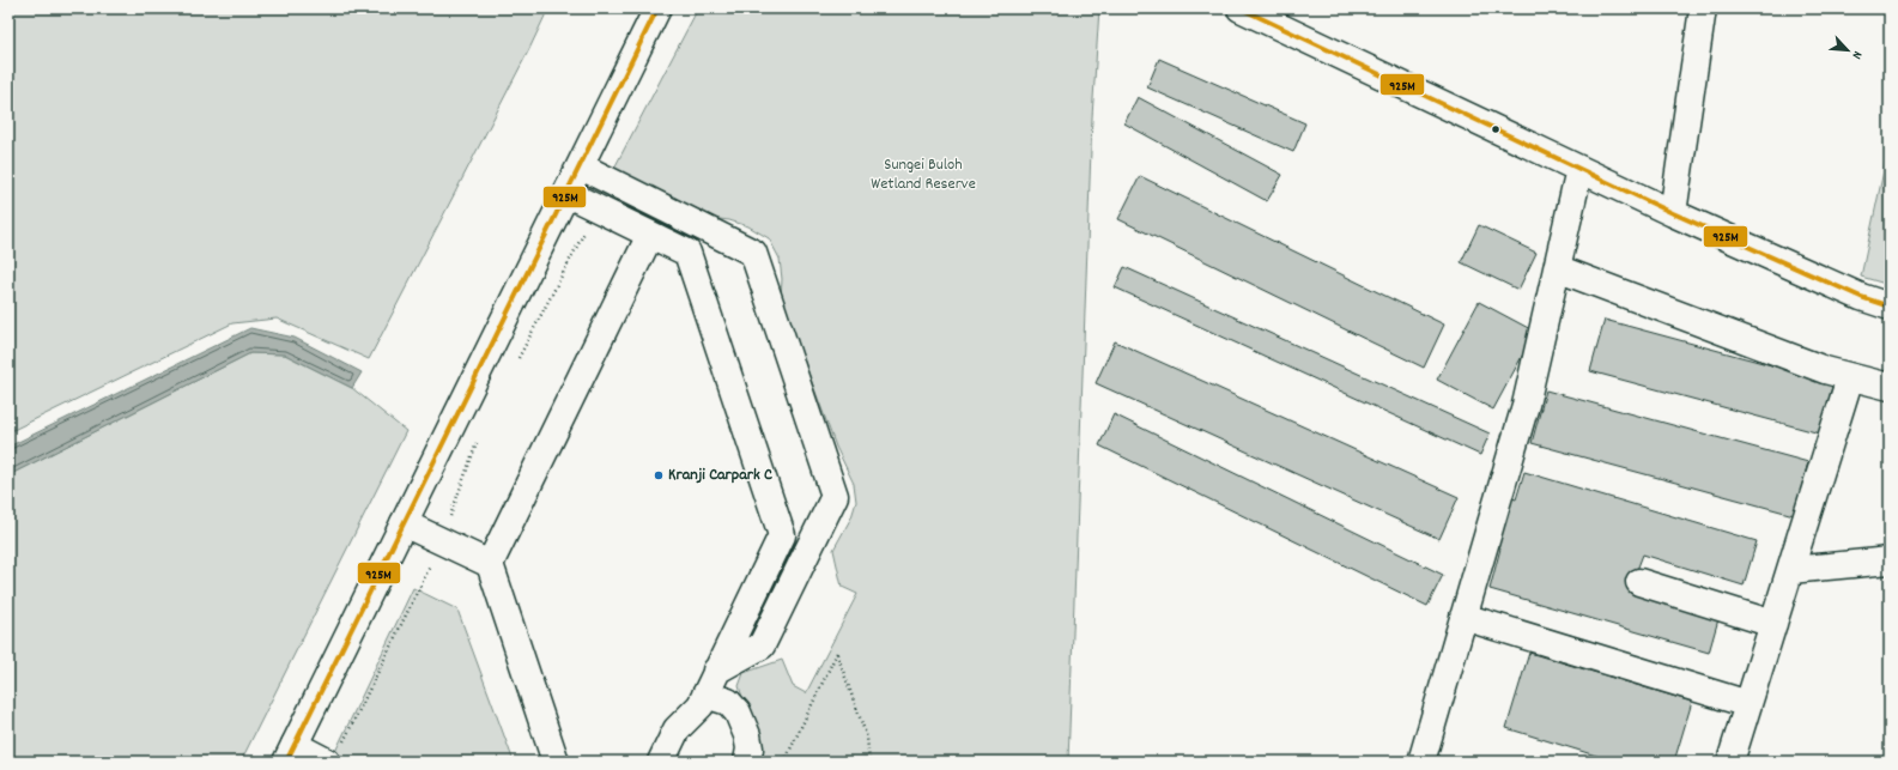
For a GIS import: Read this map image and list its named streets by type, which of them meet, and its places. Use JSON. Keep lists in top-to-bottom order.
{
  "parks": ["Sungei Buloh Wetland Reserve"],
  "places": ["Kranji Carpark C"],
  "lines": ["transit line 925M"],
  "north": "bottom right"
}
